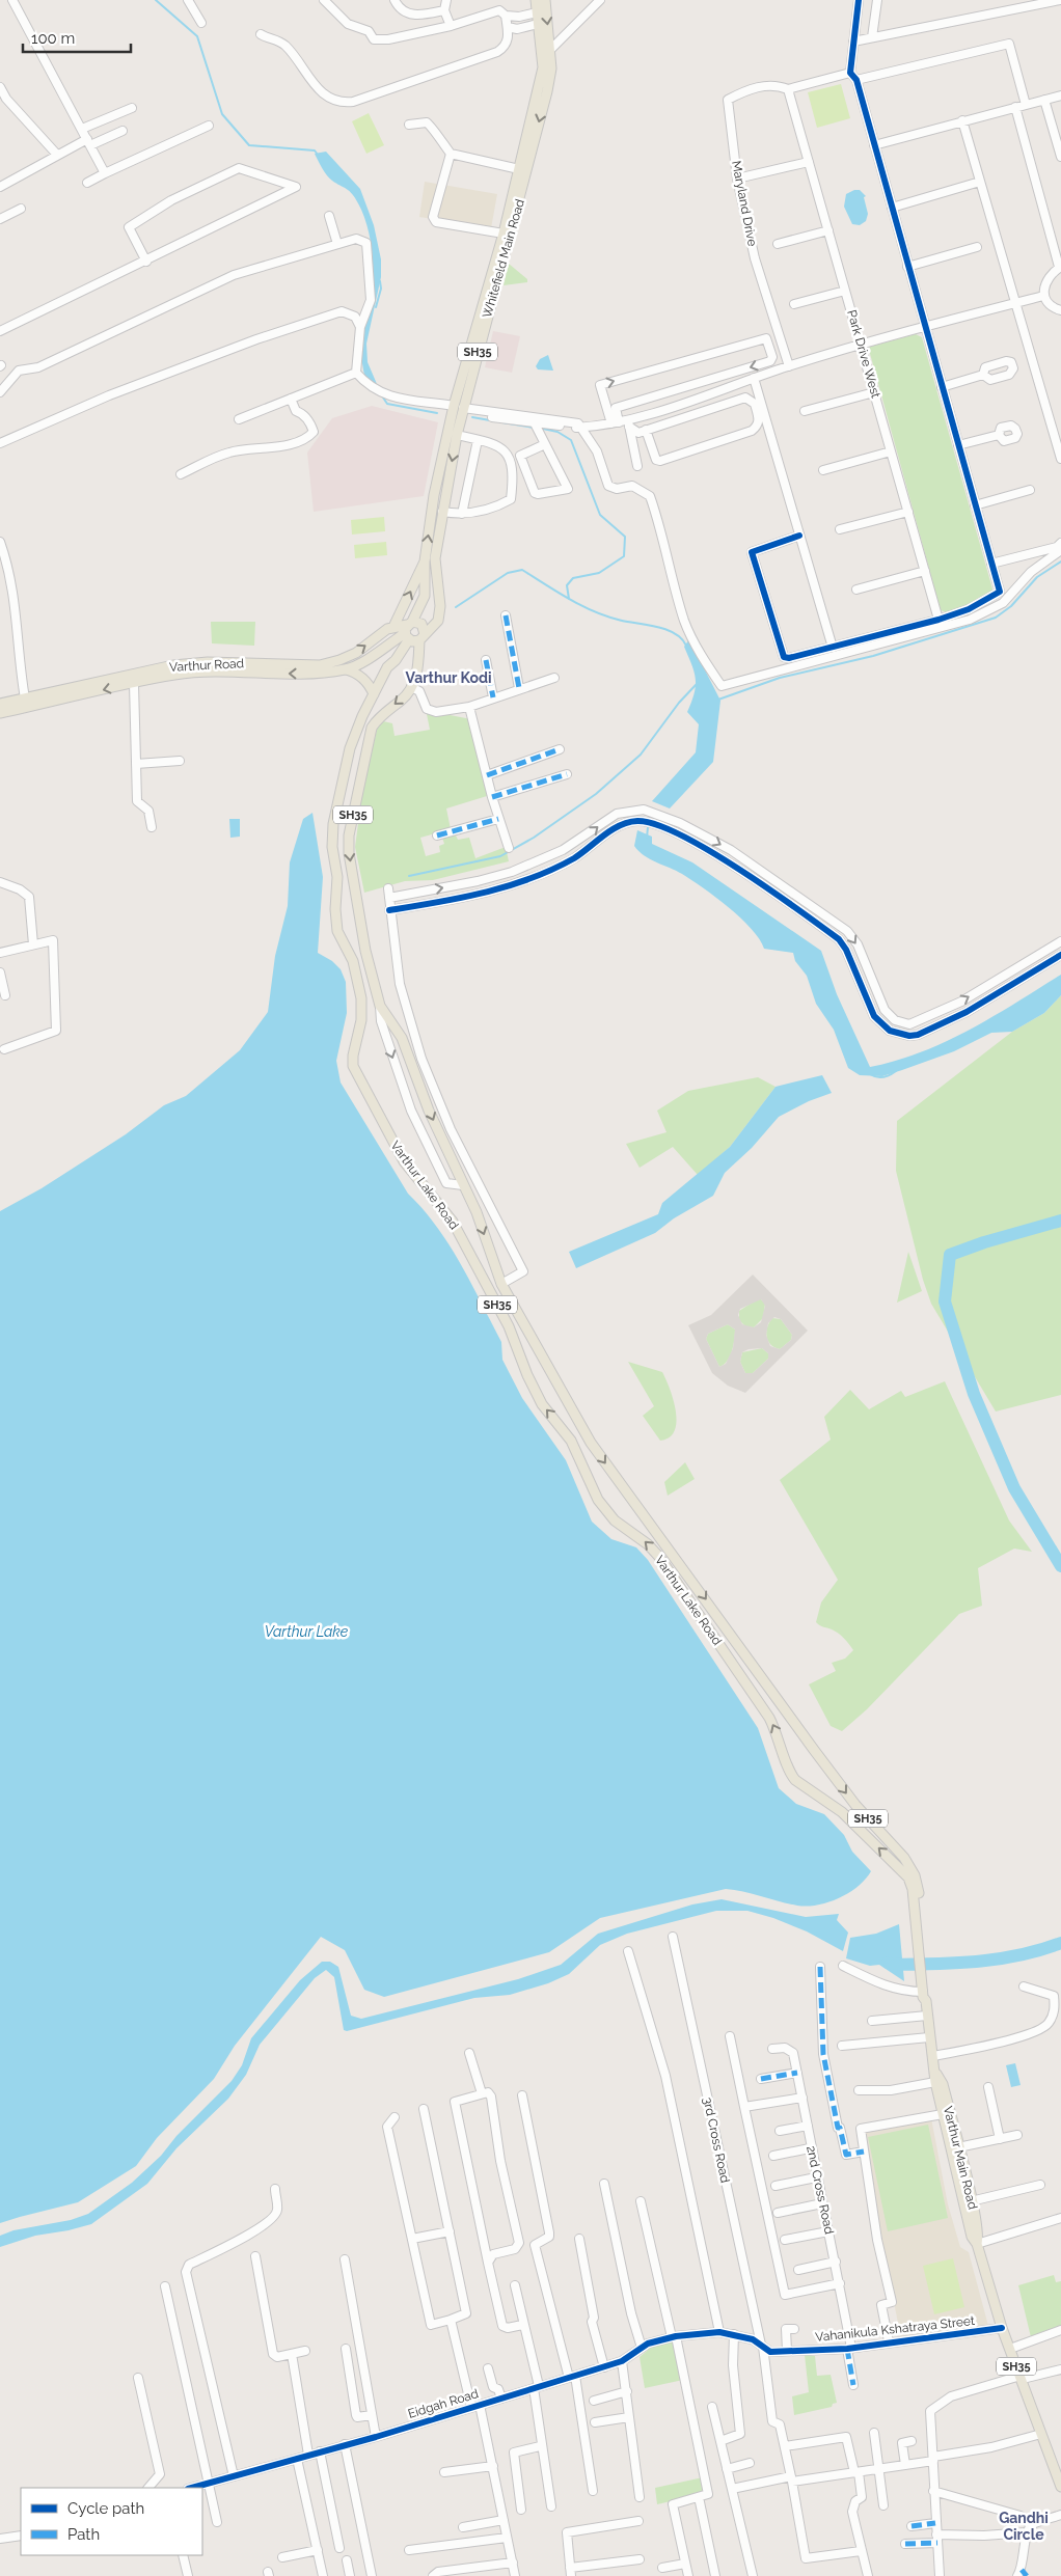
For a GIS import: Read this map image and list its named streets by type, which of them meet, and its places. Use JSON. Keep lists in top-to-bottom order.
{
  "streets": {
    "main road": [
      "Whitefield Main Road",
      "SH35",
      "Varthur Road",
      "Varthur Lake Road",
      "Varthur Main Road"
    ],
    "street": [
      "Maryland Drive",
      "Park Drive West",
      "3rd Cross Road",
      "2nd Cross Road",
      "Vahanikula Kshatraya Street",
      "Eidgah Road"
    ]
  },
  "crossings": [
    ["Maryland Drive", "Park Drive West"],
    ["Whitefield Main Road", "Varthur Road"],
    ["Whitefield Main Road", "Varthur Lake Road"],
    ["Varthur Road", "Varthur Lake Road"],
    ["Varthur Lake Road", "Varthur Main Road"],
    ["3rd Cross Road", "Vahanikula Kshatraya Street"],
    ["Varthur Main Road", "Vahanikula Kshatraya Street"],
    ["2nd Cross Road", "Vahanikula Kshatraya Street"],
    ["Vahanikula Kshatraya Street", "Eidgah Road"]
  ],
  "districts": ["Varthur Kodi", "Gandhi Circle"],
  "water": ["Varthur Lake"],
  "legend": ["Cycle path", "Path"],
  "scale_bar": "100 m"
}
